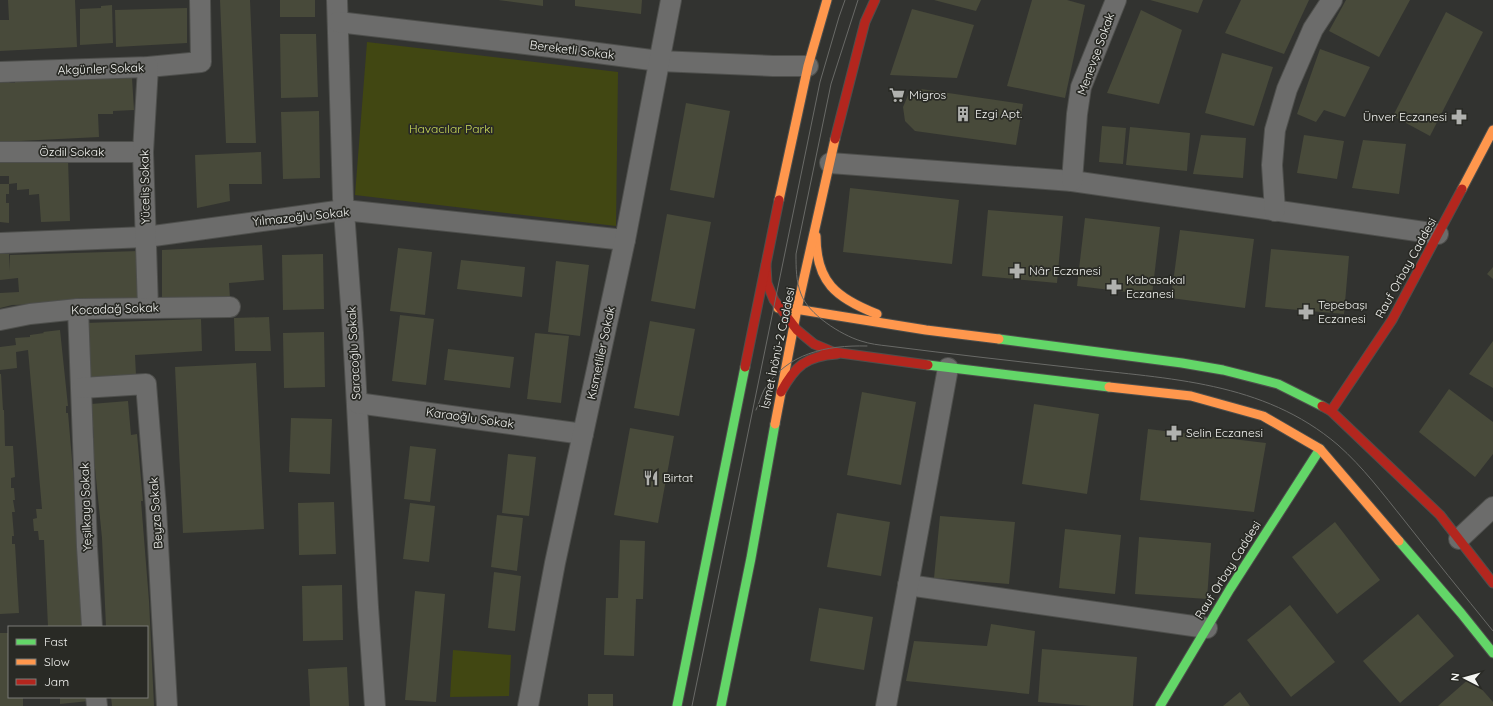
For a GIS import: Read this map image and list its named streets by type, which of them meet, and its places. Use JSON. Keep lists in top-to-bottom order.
{
  "streets": {
    "street": [
      "Bereketli Sokak",
      "Menevşe Sokak",
      "Akgünler Sokak",
      "Özdil Sokak",
      "Yüceliş Sokak",
      "Yılmazoğlu Sokak",
      "Rauf Orbay Caddesi",
      "Kocadağ Sokak",
      "İsmet İnönü-2 Caddesi",
      "Saracoğlu Sokak",
      "Kısmetliler Sokak",
      "Karaoğlu Sokak",
      "Yeşilkaya Sokak",
      "Beyza Sokak"
    ]
  },
  "crossings": [
    ["Bereketli Sokak", "Saracoğlu Sokak"],
    ["Bereketli Sokak", "Kısmetliler Sokak"],
    ["Akgünler Sokak", "Yüceliş Sokak"],
    ["Özdil Sokak", "Yüceliş Sokak"],
    ["Yüceliş Sokak", "Yılmazoğlu Sokak"],
    ["Yüceliş Sokak", "Kocadağ Sokak"],
    ["Yılmazoğlu Sokak", "Saracoğlu Sokak"],
    ["Yılmazoğlu Sokak", "Kısmetliler Sokak"],
    ["Kocadağ Sokak", "Yeşilkaya Sokak"],
    ["Saracoğlu Sokak", "Karaoğlu Sokak"],
    ["Kısmetliler Sokak", "Karaoğlu Sokak"],
    ["Yeşilkaya Sokak", "Beyza Sokak"]
  ],
  "parks": ["Havacılar Parkı"],
  "places": {
    "supermarket": ["Migros"],
    "building": ["Ezgi Apt."],
    "pharmacy": [
      "Ünver Eczanesi",
      "Nâr Eczanesi",
      "Kabasakal Eczanesi",
      "Tepebaşı Eczanesi",
      "Selin Eczanesi"
    ],
    "restaurant": ["Birtat"]
  },
  "legend": ["Fast", "Slow", "Jam"],
  "north": "left"
}
